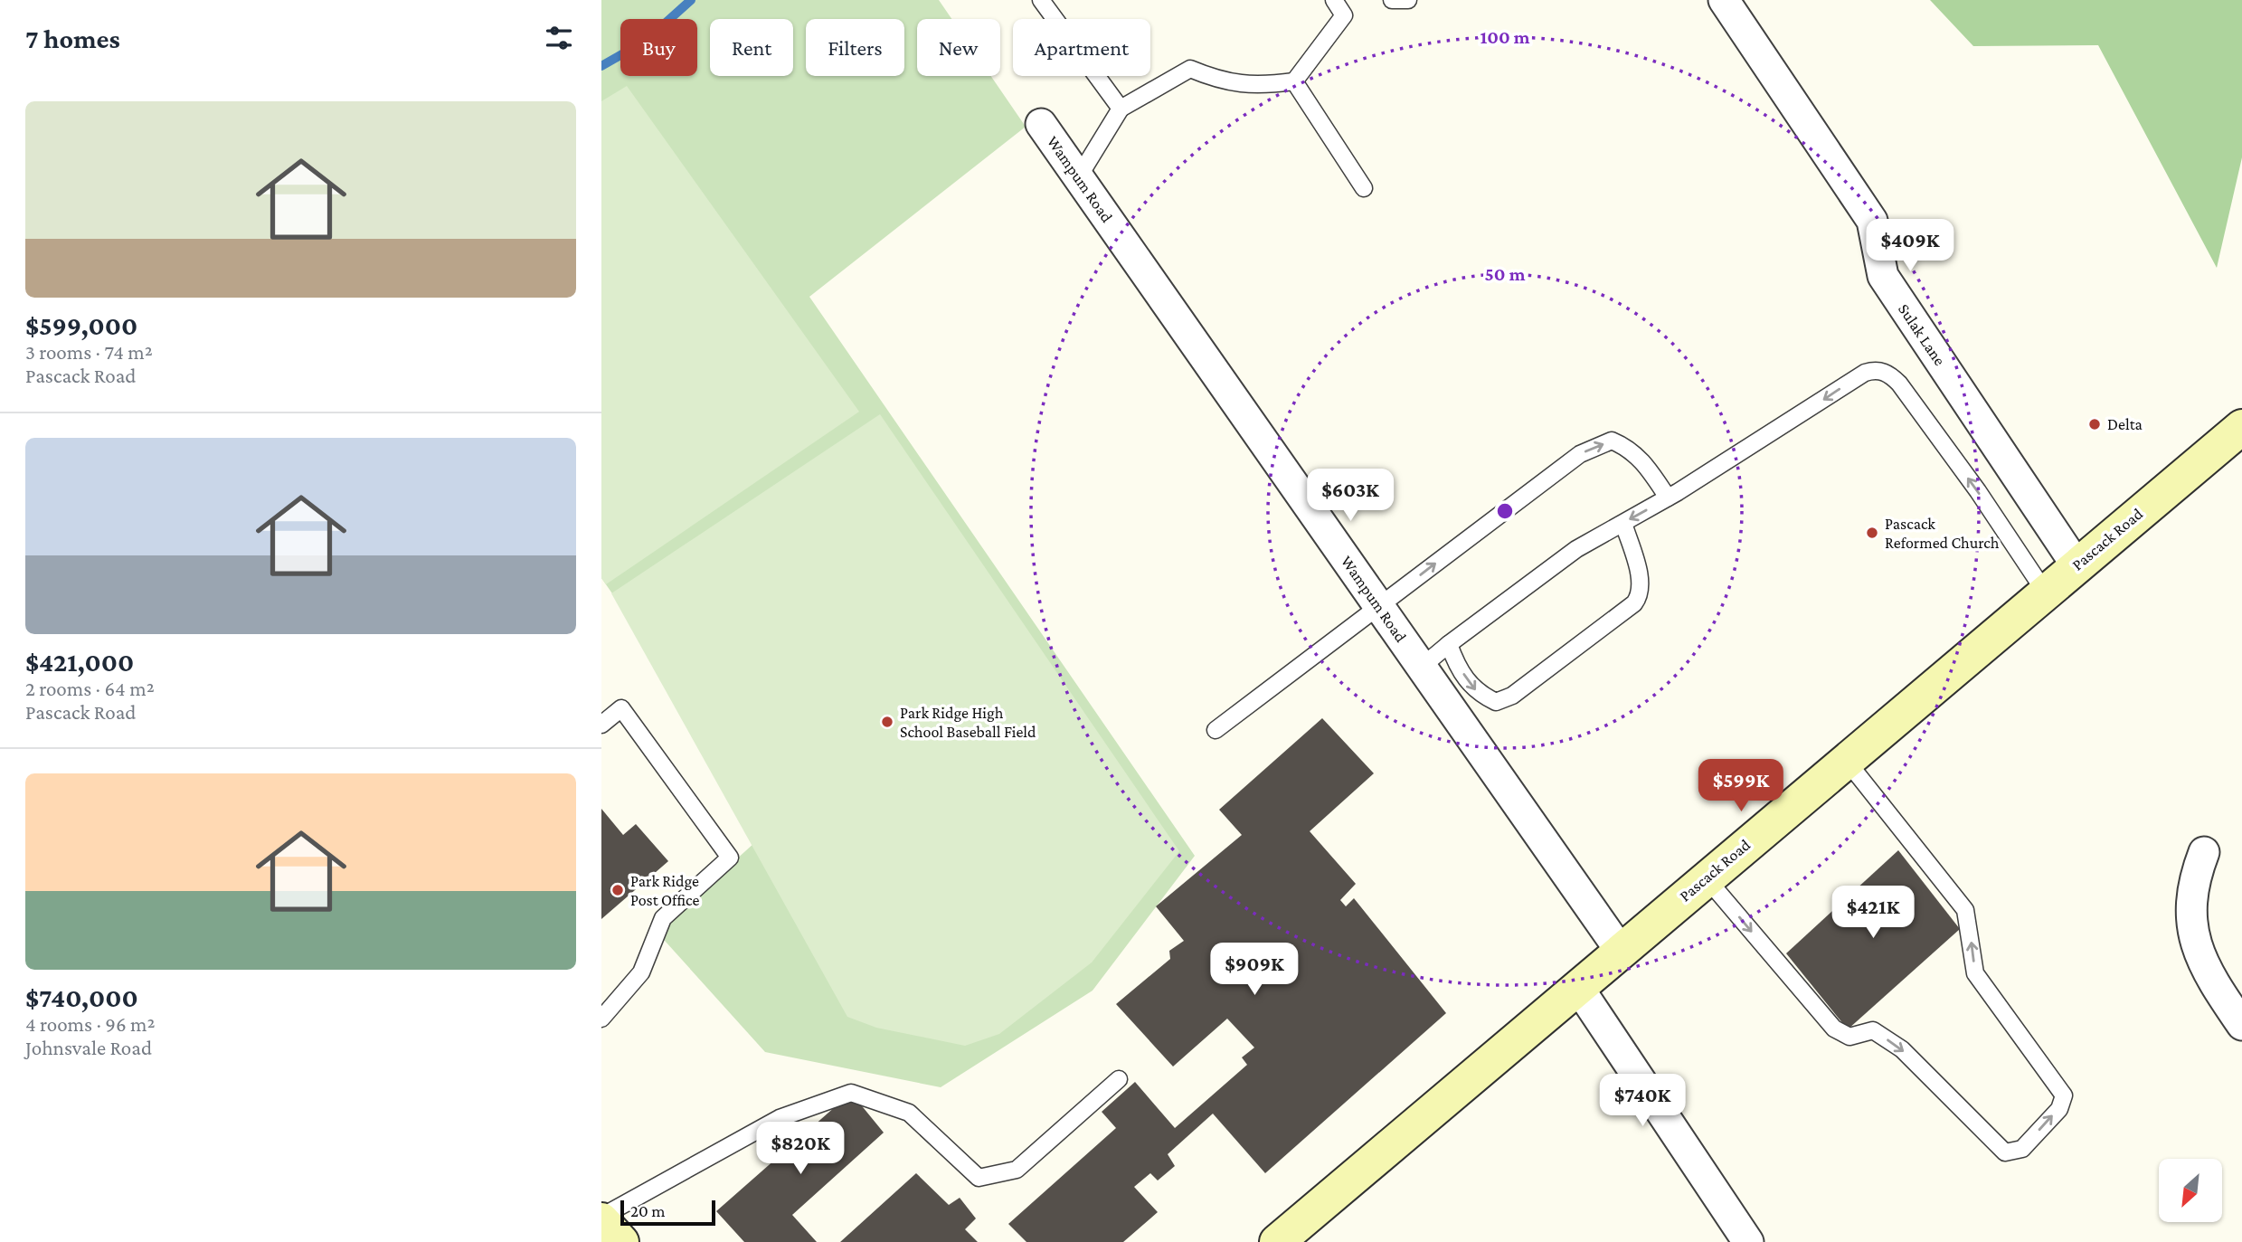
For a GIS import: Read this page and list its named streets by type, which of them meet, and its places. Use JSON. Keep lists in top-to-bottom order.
{
  "streets": {
    "street": ["Wampum Road", "Sulak Lane", "Pascack Road"]
  },
  "crossings": [
    ["Wampum Road", "Pascack Road"],
    ["Sulak Lane", "Pascack Road"]
  ],
  "places": [
    "Delta",
    "Pascack Reformed Church",
    "Park Ridge High School Baseball Field",
    "Park Ridge Post Office"
  ],
  "scale_bar": "20 m",
  "north": "bottom left",
  "page": {
    "heading": "7 homes",
    "chip": [
      "Buy",
      "Rent",
      "Filters",
      "New",
      "Apartment"
    ],
    "list": [
      {
        "name": "$599,000",
        "note": "3 rooms · 74 m² · Pascack Road"
      },
      {
        "name": "$421,000",
        "note": "2 rooms · 64 m² · Pascack Road"
      },
      {
        "name": "$740,000",
        "note": "4 rooms · 96 m² · Johnsvale Road"
      }
    ],
    "price": [
      "$409K",
      "$603K",
      "$599K",
      "$421K",
      "$909K",
      "$740K",
      "$820K"
    ],
    "scale": "20 m"
  },
  "rings": ["100 m", "50 m"]
}
